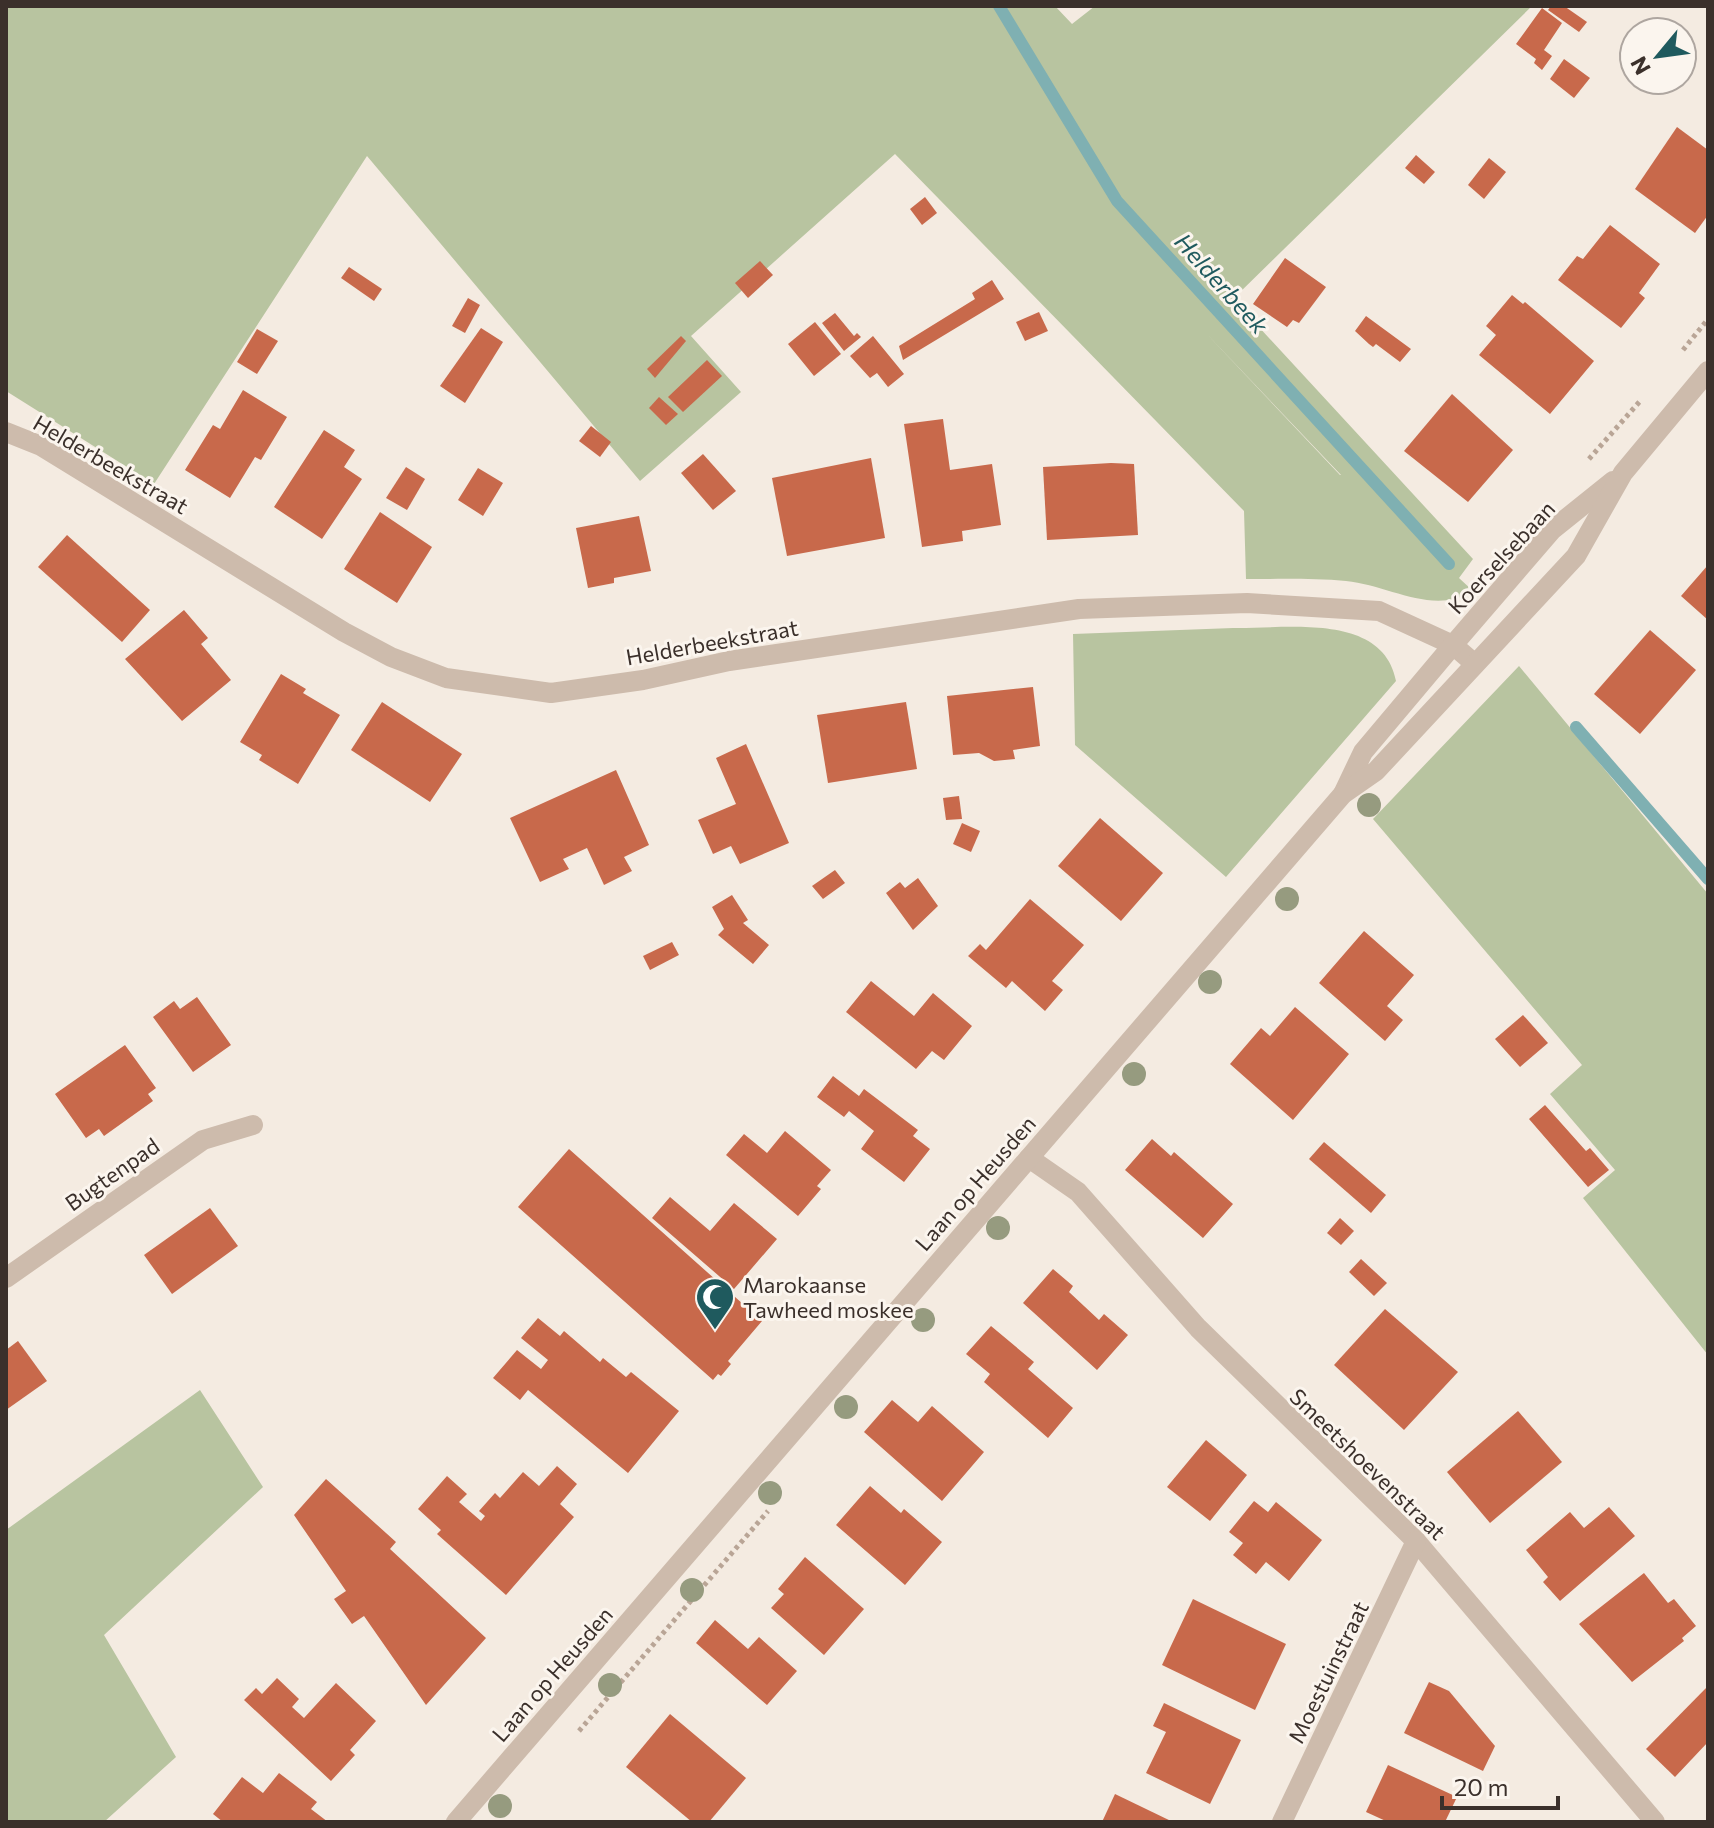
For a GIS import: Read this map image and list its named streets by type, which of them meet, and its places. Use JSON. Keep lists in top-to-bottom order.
{
  "streets": {
    "street": [
      "Helderbeekstraat",
      "Koerselsebaan",
      "Bugtenpad",
      "Laan op Heusden",
      "Smeetshoevenstraat",
      "Moestuinstraat"
    ]
  },
  "crossings": [
    ["Helderbeekstraat", "Koerselsebaan"],
    ["Helderbeekstraat", "Laan op Heusden"],
    ["Koerselsebaan", "Laan op Heusden"],
    ["Laan op Heusden", "Smeetshoevenstraat"],
    ["Smeetshoevenstraat", "Moestuinstraat"]
  ],
  "water": ["Helderbeek"],
  "places": {
    "mosque": ["Marokaanse Tawheed moskee"]
  },
  "scale_bar": "20 m",
  "north": "bottom left"
}
